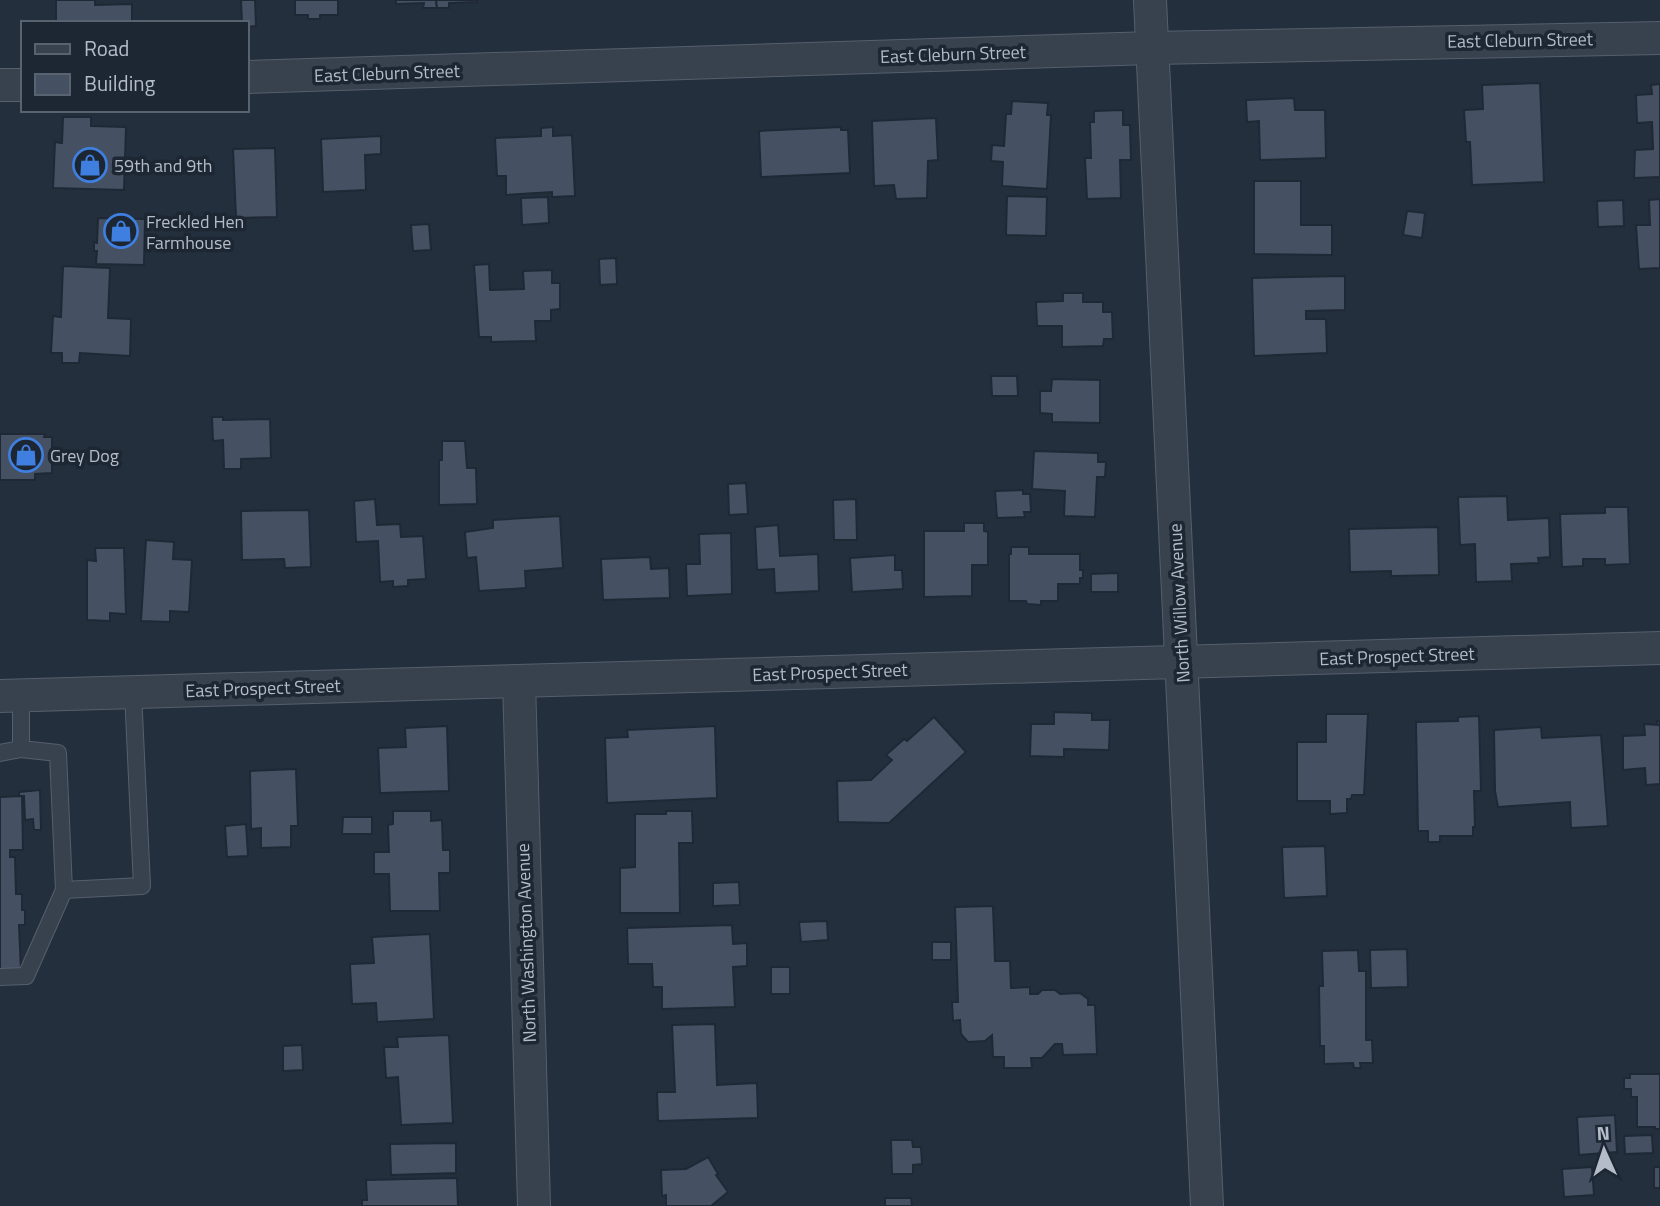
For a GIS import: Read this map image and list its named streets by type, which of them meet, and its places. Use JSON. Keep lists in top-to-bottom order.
{
  "streets": {
    "street": [
      "East Cleburn Street",
      "North Willow Avenue",
      "East Prospect Street",
      "North Washington Avenue"
    ]
  },
  "crossings": [
    ["East Cleburn Street", "North Willow Avenue"],
    ["North Willow Avenue", "East Prospect Street"],
    ["East Prospect Street", "North Washington Avenue"]
  ],
  "places": {
    "shop": ["59th and 9th", "Freckled Hen Farmhouse", "Grey Dog"]
  },
  "legend": ["Road", "Building"],
  "north": "top"
}
